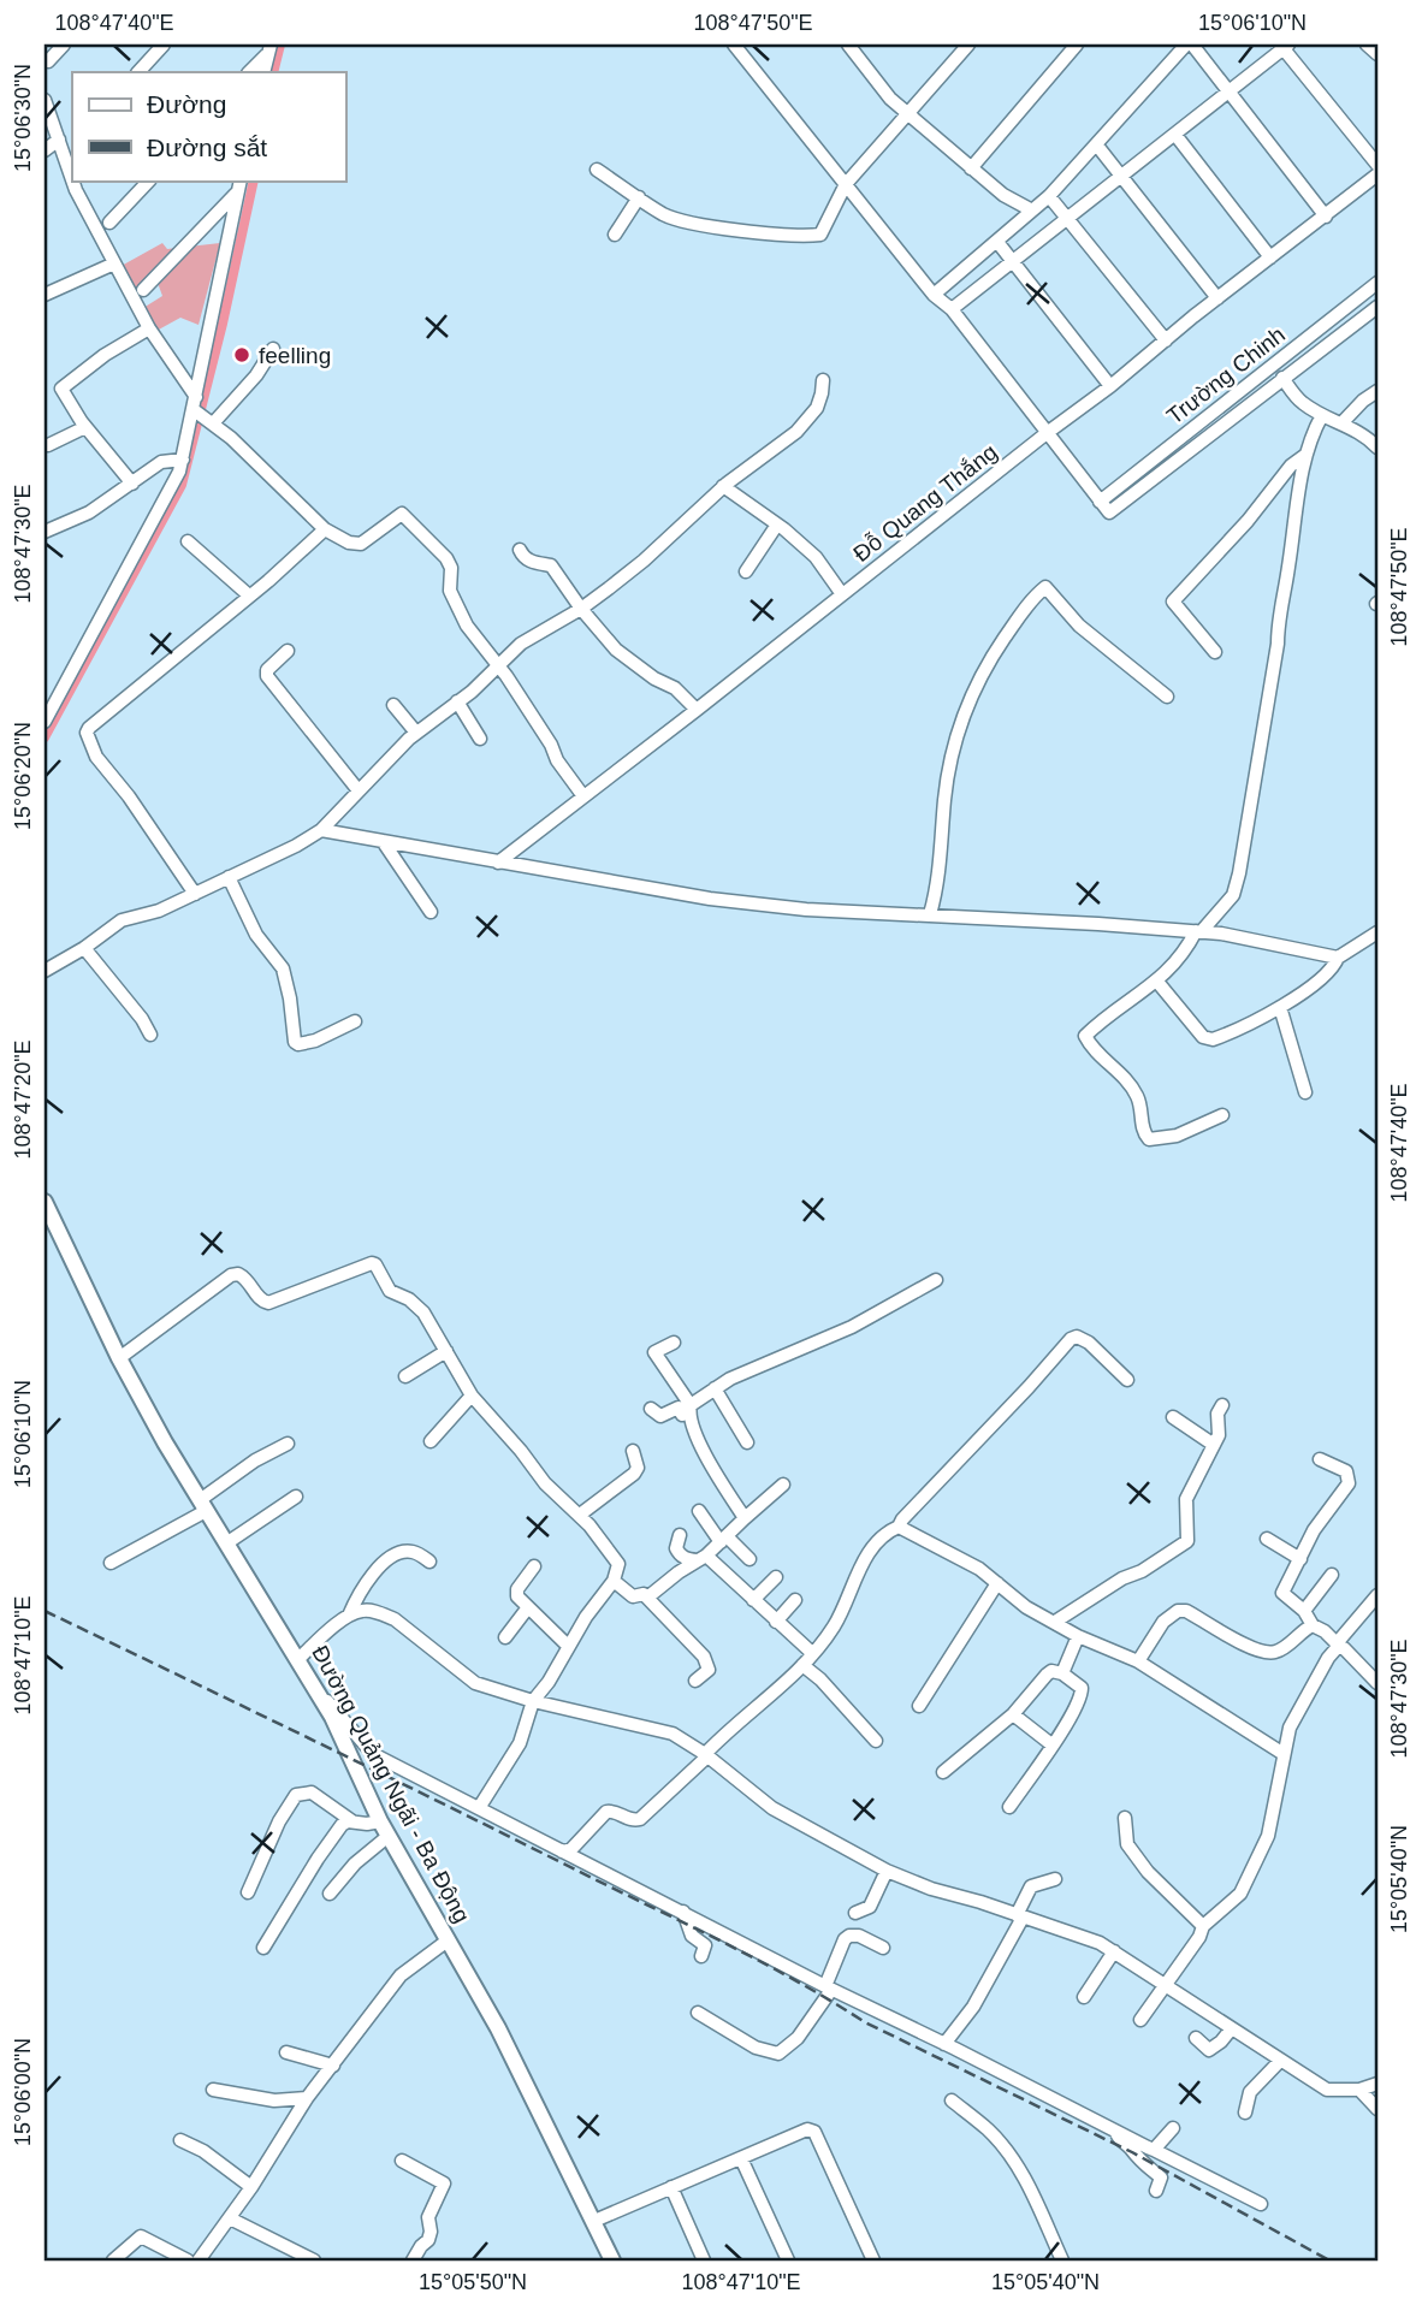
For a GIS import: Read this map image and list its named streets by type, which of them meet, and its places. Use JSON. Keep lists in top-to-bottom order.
{
  "streets": {
    "main road": ["Đường Quảng Ngãi - Ba Động"],
    "street": ["Trường Chinh", "Đỗ Quang Thắng"]
  },
  "places": ["feelling"],
  "legend": ["Đường", "Đường sắt"],
  "coordinates": [
    "108°47'40\"E",
    "108°47'50\"E",
    "15°06'10\"N",
    "15°06'30\"N",
    "108°47'30\"E",
    "15°06'20\"N",
    "108°47'20\"E",
    "108°47'10\"E",
    "15°05'40\"N",
    "15°06'00\"N",
    "15°05'50\"N"
  ]
}
